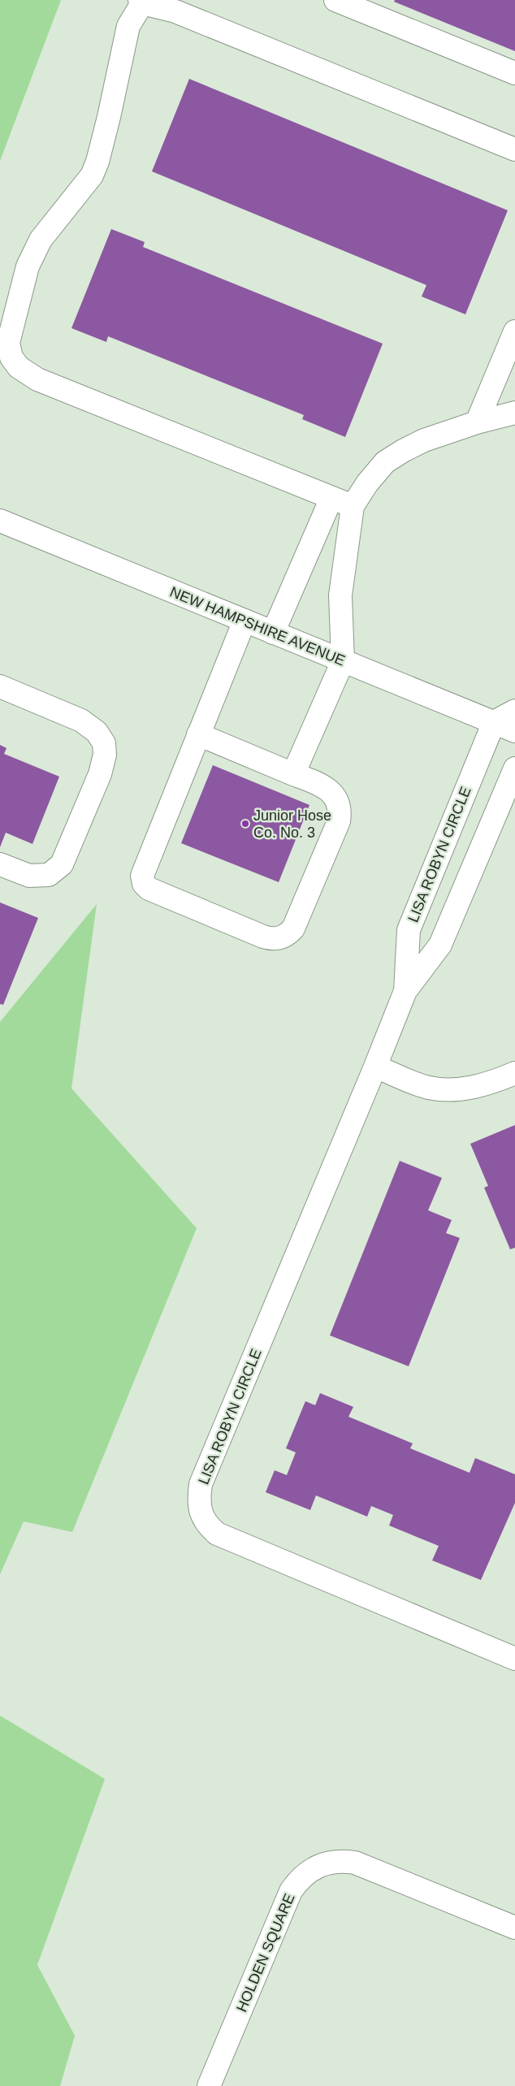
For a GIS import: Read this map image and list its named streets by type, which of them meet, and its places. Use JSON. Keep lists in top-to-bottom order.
{
  "streets": {
    "street": ["NEW HAMPSHIRE AVENUE", "LISA ROBYN CIRCLE", "HOLDEN SQUARE"]
  },
  "crossings": [
    ["NEW HAMPSHIRE AVENUE", "LISA ROBYN CIRCLE"]
  ],
  "places": ["Junior Hose Co. No. 3"]
}
